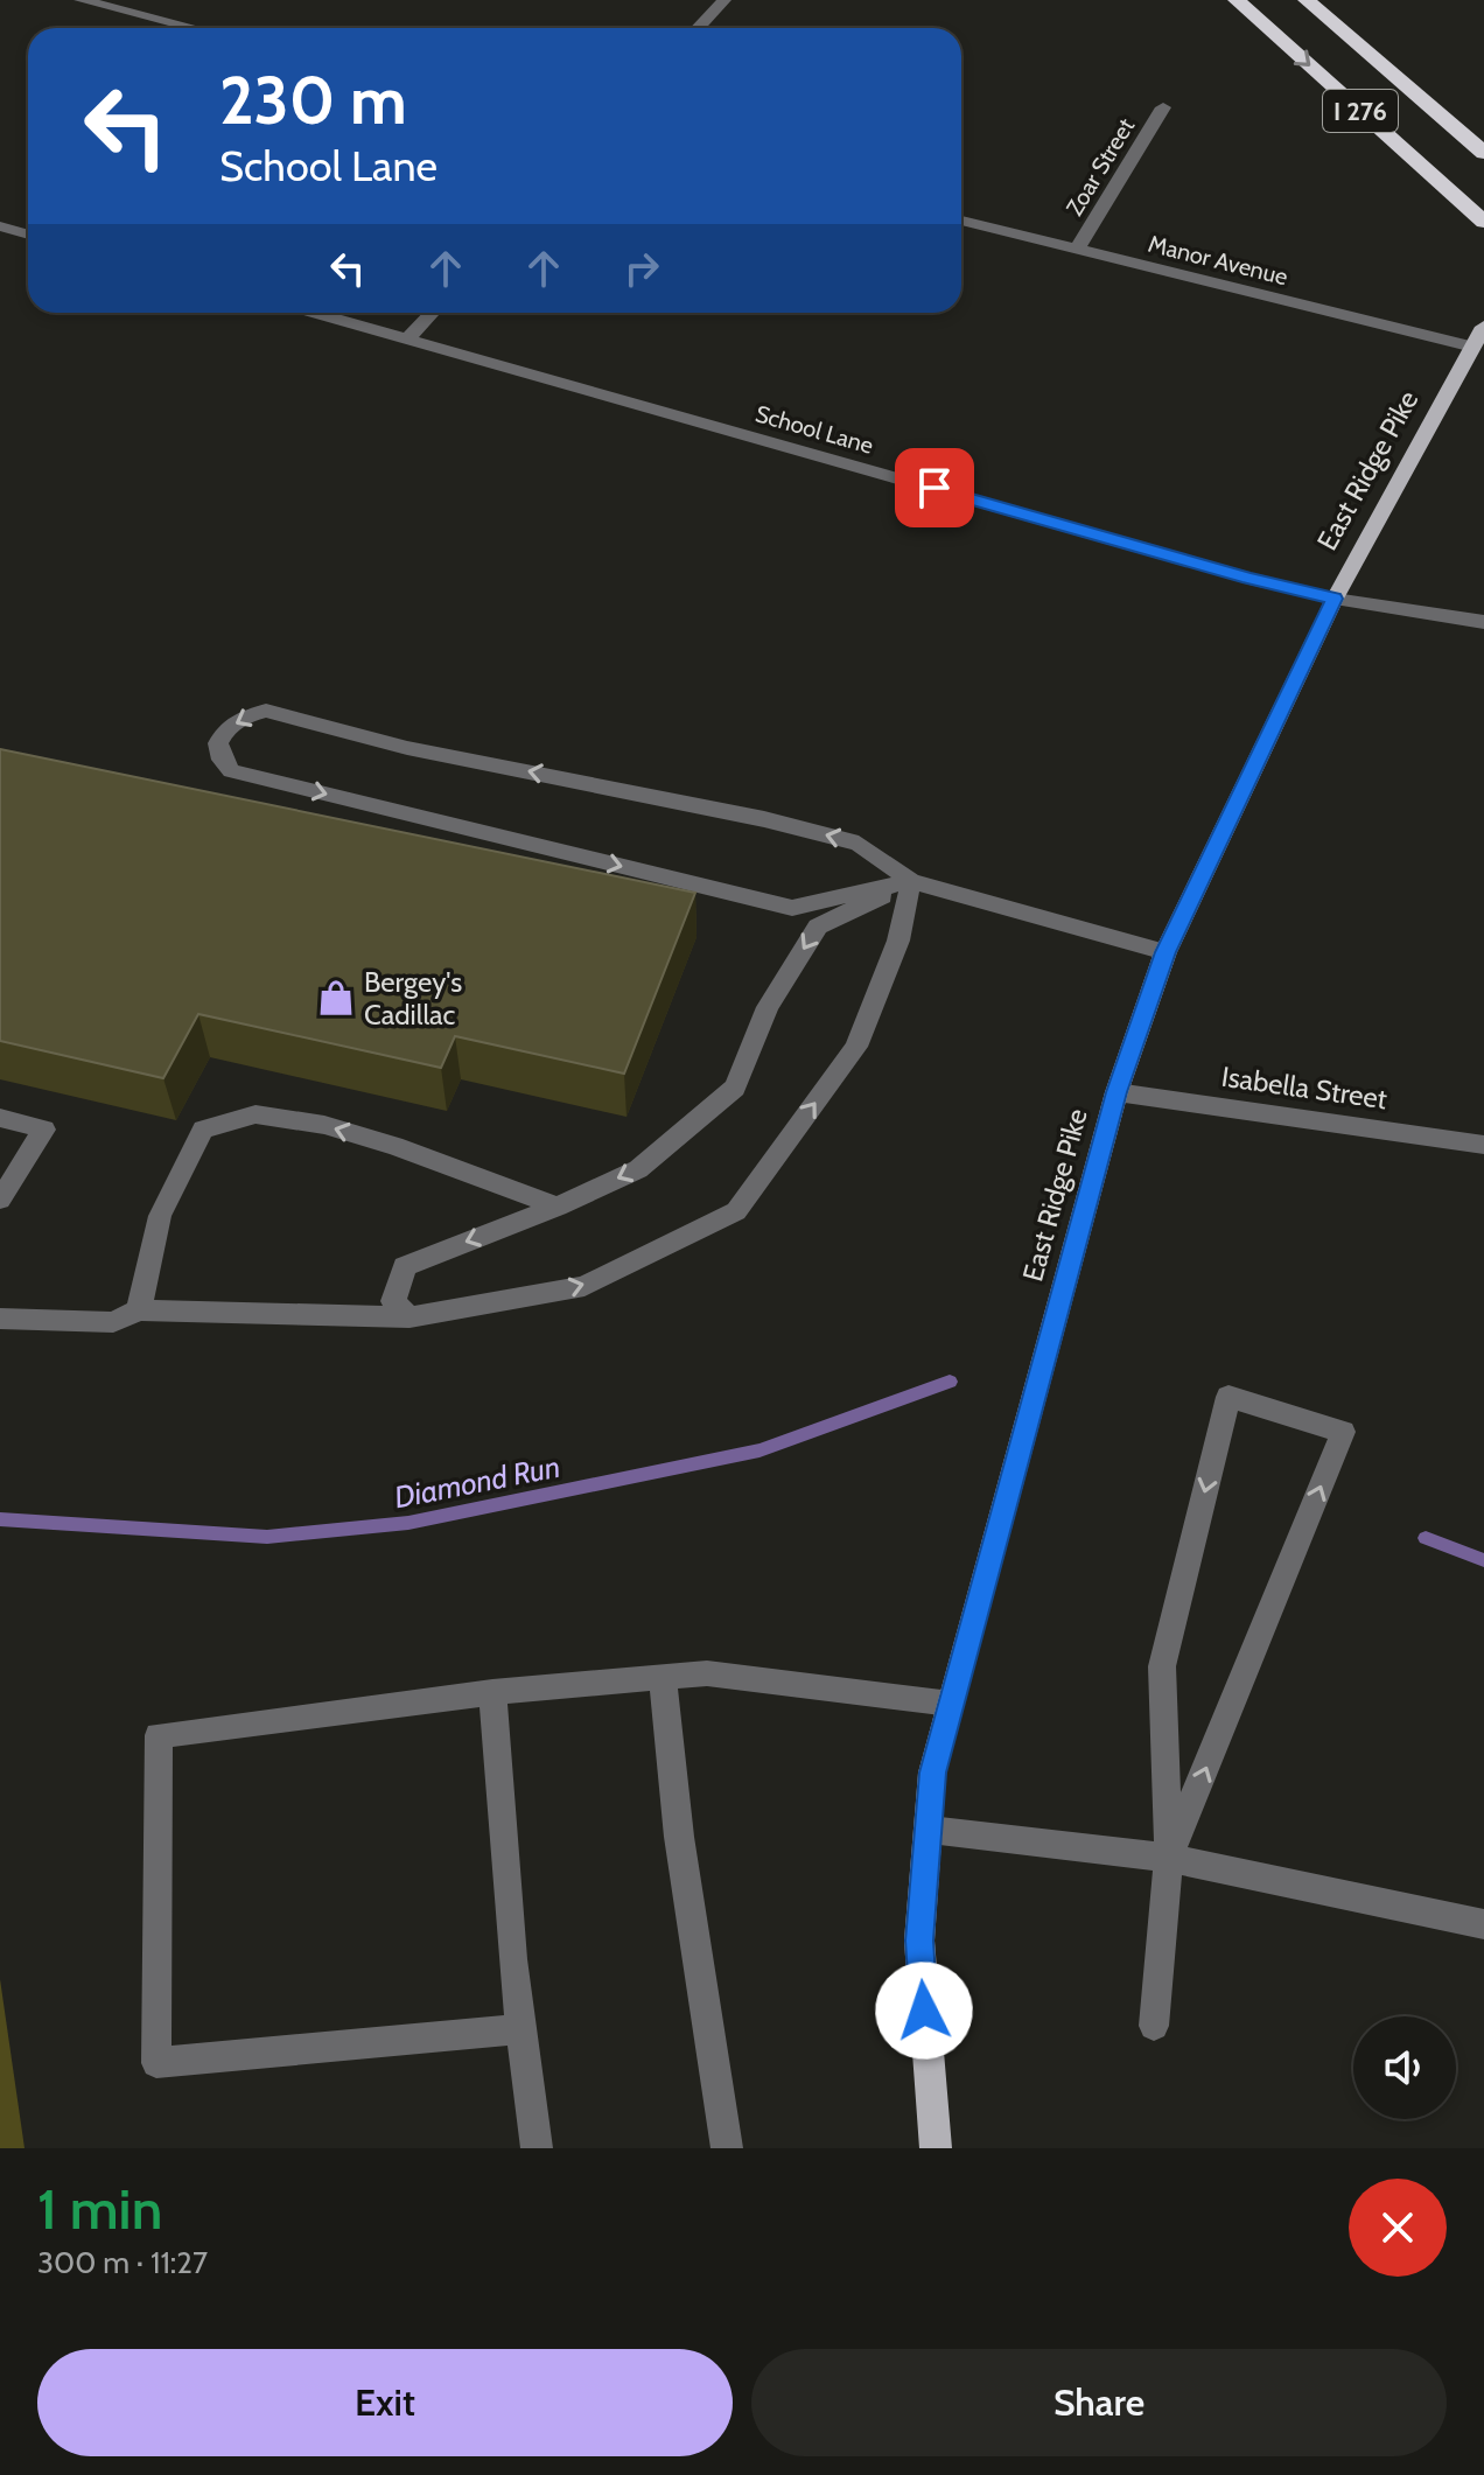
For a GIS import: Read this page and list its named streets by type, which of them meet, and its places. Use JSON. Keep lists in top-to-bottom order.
{
  "streets": {
    "highway": ["I 276"],
    "main road": ["East Ridge Pike"],
    "street": [
      "Zoar Street",
      "Manor Avenue",
      "School Lane",
      "Isabella Street"
    ]
  },
  "crossings": [
    ["Zoar Street", "Manor Avenue"],
    ["Manor Avenue", "East Ridge Pike"],
    ["School Lane", "East Ridge Pike"],
    ["East Ridge Pike", "Isabella Street"]
  ],
  "water": ["Diamond Run"],
  "places": {
    "shop": ["Bergey's Cadillac"]
  },
  "page": {
    "turn": ["230 m", "School Lane"],
    "heading": ["1 min", "300 m · 11:27"],
    "buttons": ["Exit", "Share"]
  }
}
